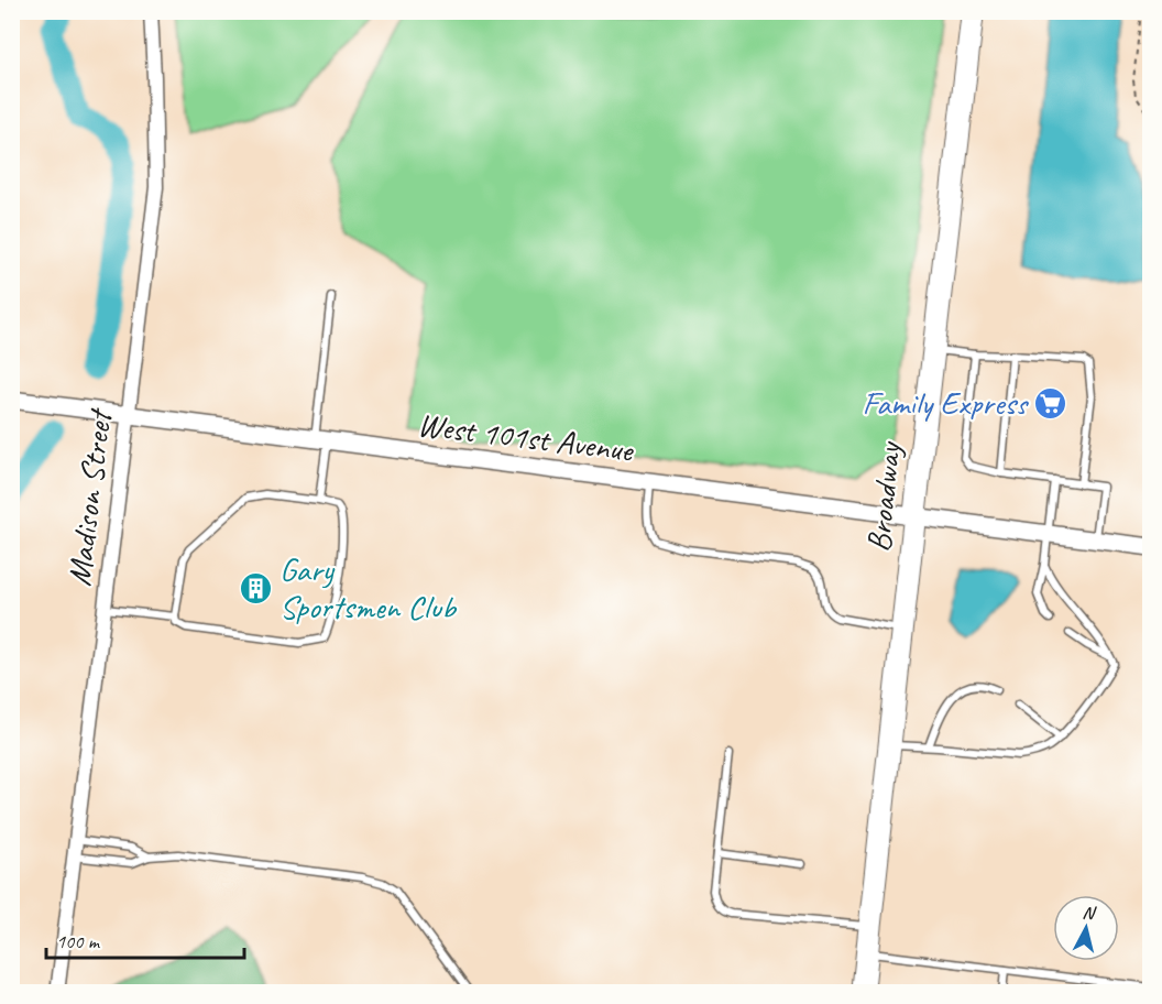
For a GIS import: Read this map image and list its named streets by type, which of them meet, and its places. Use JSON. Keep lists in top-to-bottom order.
{
  "streets": {
    "main road": ["Broadway"],
    "street": ["West 101st Avenue", "Madison Street"]
  },
  "crossings": [
    ["West 101st Avenue", "Broadway"],
    ["West 101st Avenue", "Madison Street"]
  ],
  "places": {
    "supermarket": ["Family Express"],
    "building": ["Gary Sportsmen Club"]
  },
  "scale_bar": "100 m",
  "north": "top"
}
